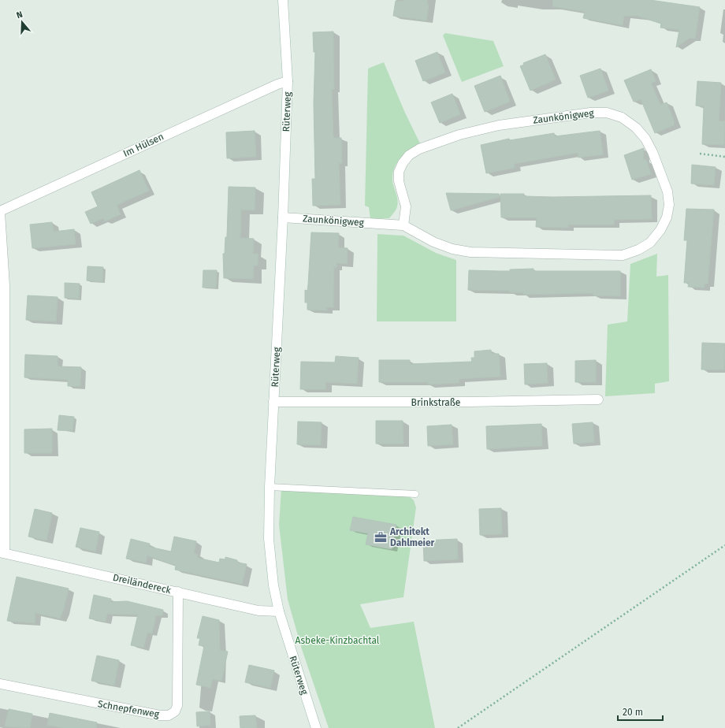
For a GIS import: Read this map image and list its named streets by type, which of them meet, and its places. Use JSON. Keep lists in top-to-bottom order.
{
  "streets": {
    "street": [
      "Rüterweg",
      "Zaunkönigweg",
      "Im Hülsen",
      "Brinkstraße",
      "Dreiländereck",
      "Schnepfenweg"
    ]
  },
  "crossings": [
    ["Rüterweg", "Zaunkönigweg"],
    ["Rüterweg", "Im Hülsen"],
    ["Rüterweg", "Brinkstraße"],
    ["Rüterweg", "Dreiländereck"],
    ["Im Hülsen", "Dreiländereck"],
    ["Dreiländereck", "Schnepfenweg"]
  ],
  "parks": ["Asbeke-Kinzbachtal"],
  "places": {
    "office": ["Architekt Dahlmeier"]
  },
  "scale_bar": "20 m",
  "north": "top"
}
